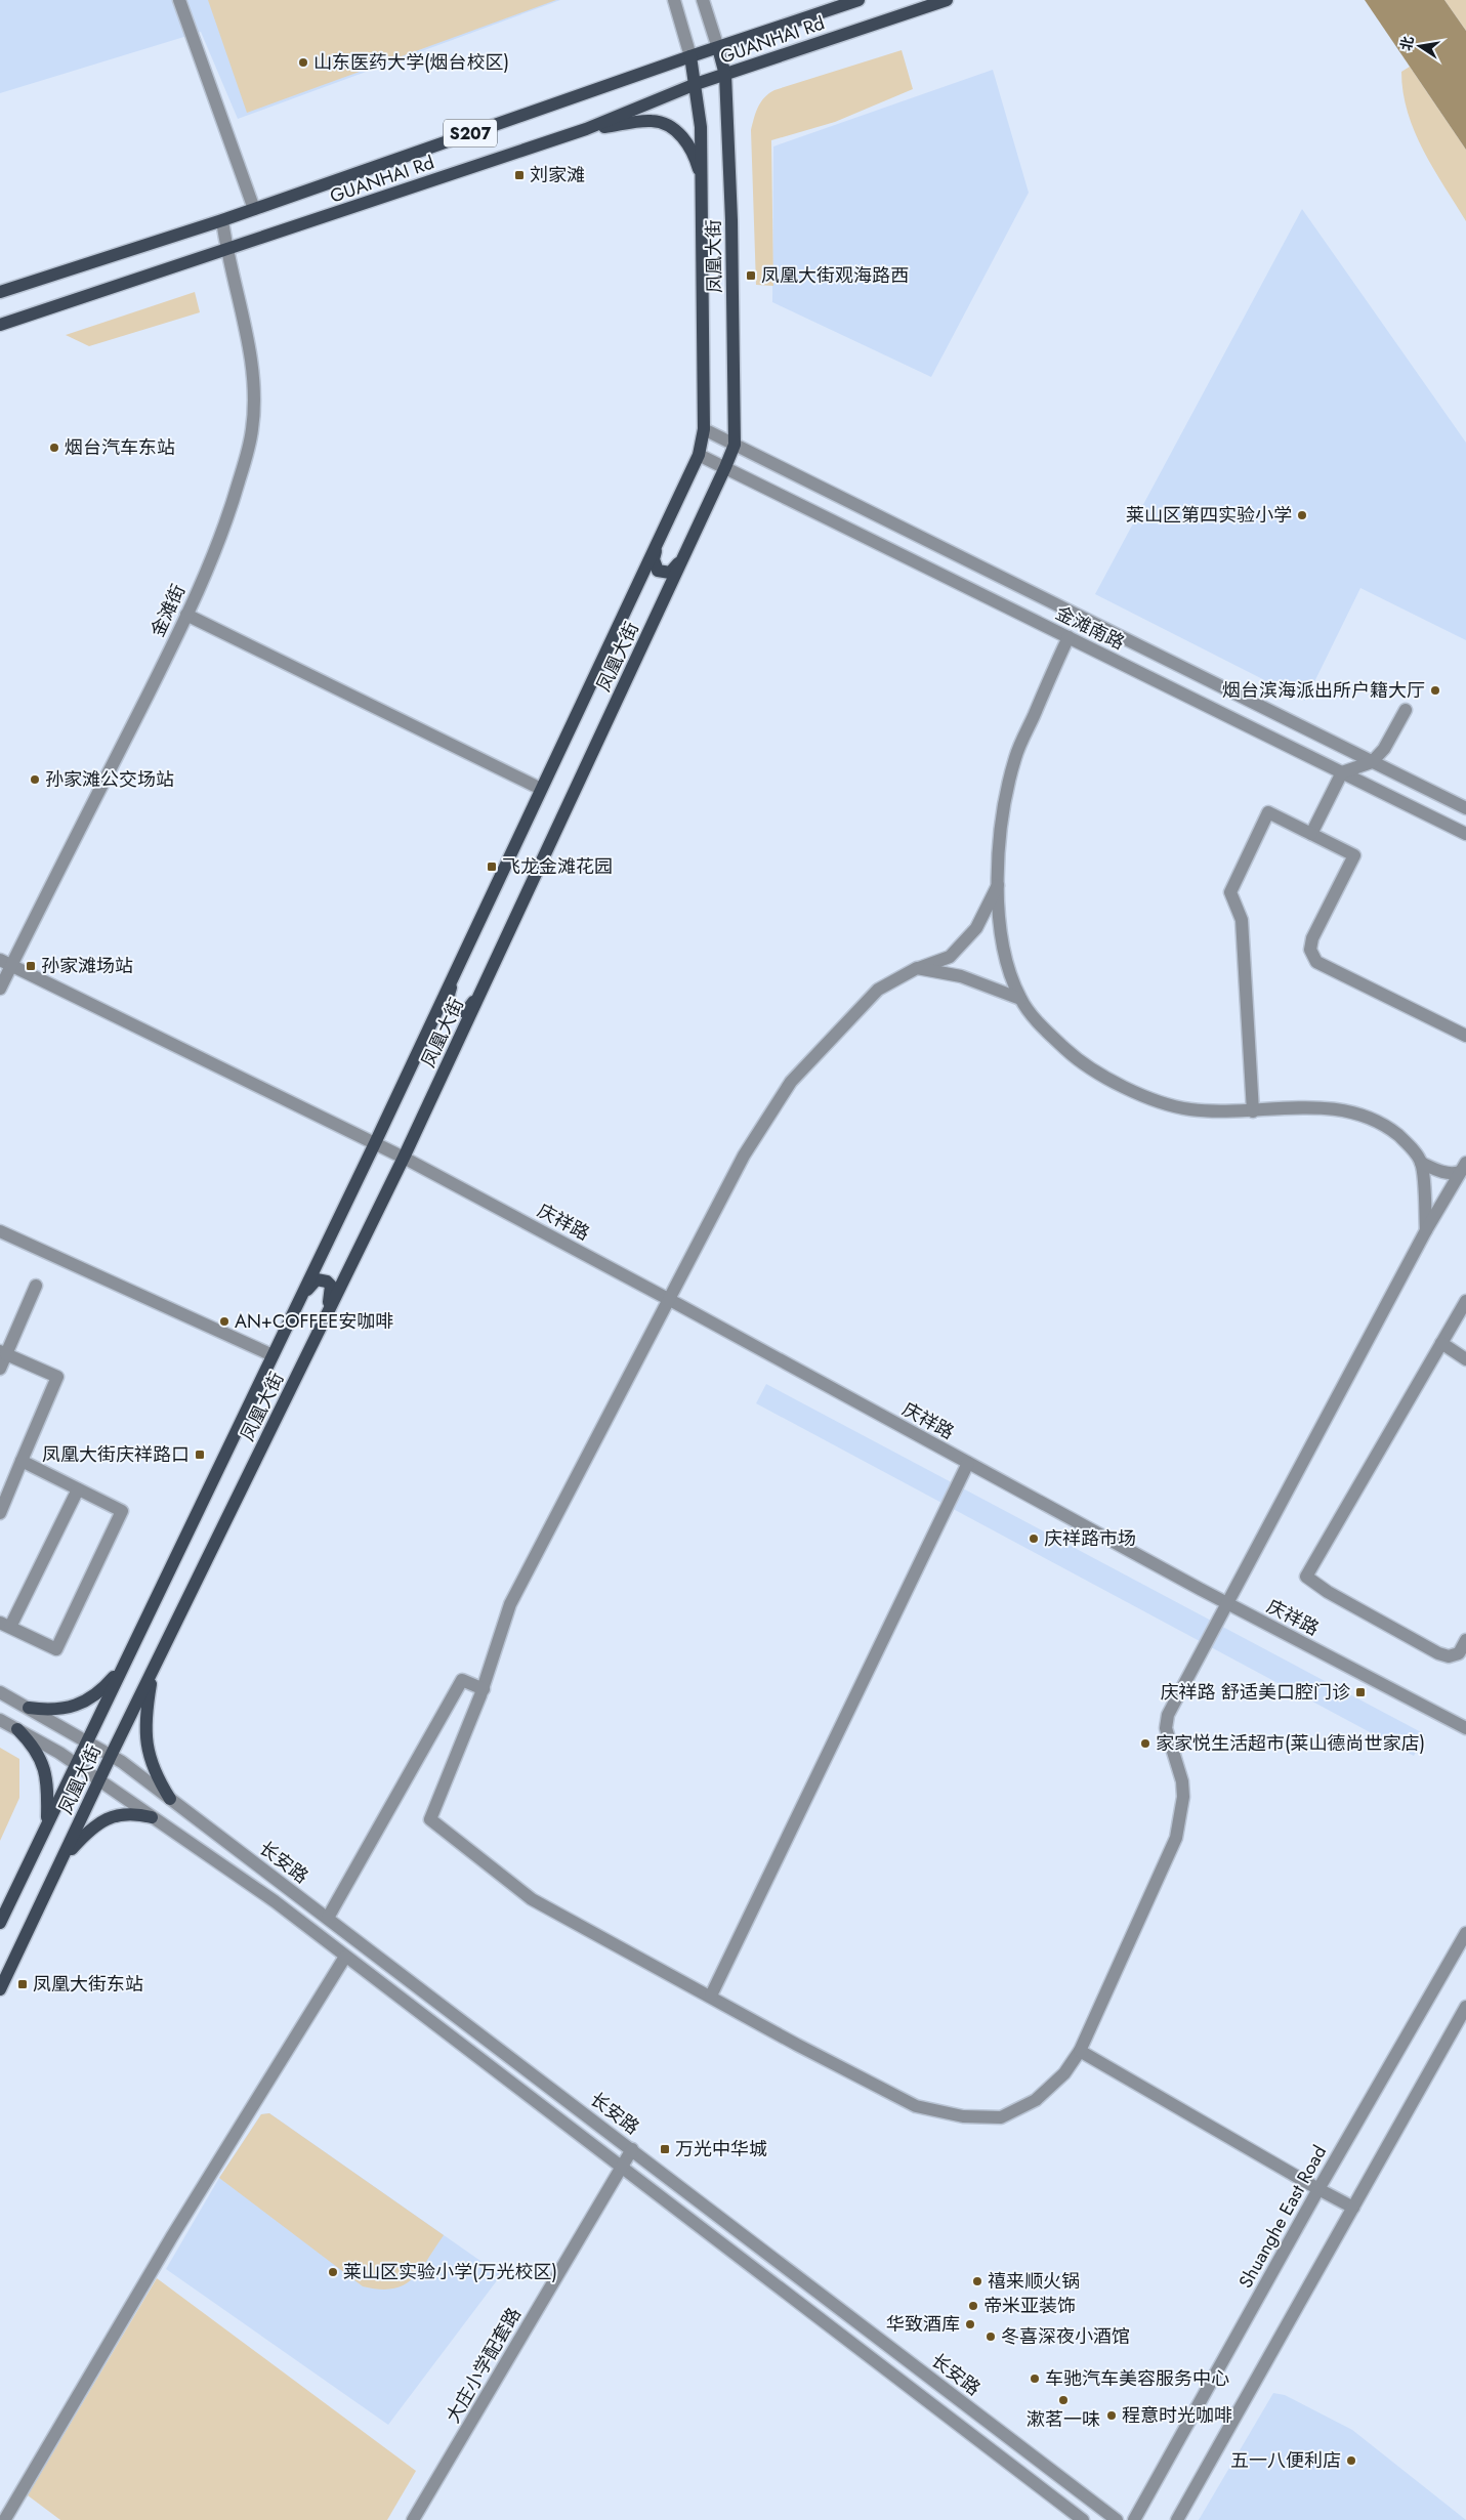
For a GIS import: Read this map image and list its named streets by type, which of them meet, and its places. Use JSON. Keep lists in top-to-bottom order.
{
  "streets": {
    "main road": ["GUANHAI Rd", "S207", "凤凰大街"],
    "street": [
      "金滩街",
      "金滩南路",
      "庆祥路",
      "长安路",
      "Shuanghe East Road",
      "大庄小学配套路"
    ]
  },
  "crossings": [
    ["GUANHAI Rd", "S207"],
    ["GUANHAI Rd", "凤凰大街"],
    ["GUANHAI Rd", "金滩街"],
    ["S207", "凤凰大街"],
    ["凤凰大街", "金滩南路"],
    ["凤凰大街", "庆祥路"],
    ["凤凰大街", "长安路"],
    ["金滩街", "庆祥路"],
    ["长安路", "大庄小学配套路"]
  ],
  "places": {
    "other": [
      "山东医药大学(烟台校区)",
      "烟台汽车东站",
      "莱山区第四实验小学",
      "烟台滨海派出所户籍大厅",
      "孙家滩公交场站",
      "AN+COFFEE安咖啡",
      "庆祥路市场",
      "家家悦生活超市(莱山德尚世家店)",
      "莱山区实验小学(万光校区)",
      "禧来顺火锅",
      "帝米亚装饰",
      "华致酒库",
      "冬喜深夜小酒馆",
      "车驰汽车美容服务中心",
      "漱茗一味",
      "程意时光咖啡",
      "五一八便利店"
    ],
    "transit": [
      "刘家滩",
      "凤凰大街观海路西",
      "飞龙金滩花园",
      "孙家滩场站",
      "凤凰大街庆祥路口",
      "庆祥路 舒适美口腔门诊",
      "凤凰大街东站",
      "万光中华城"
    ]
  },
  "north": "left"
}
